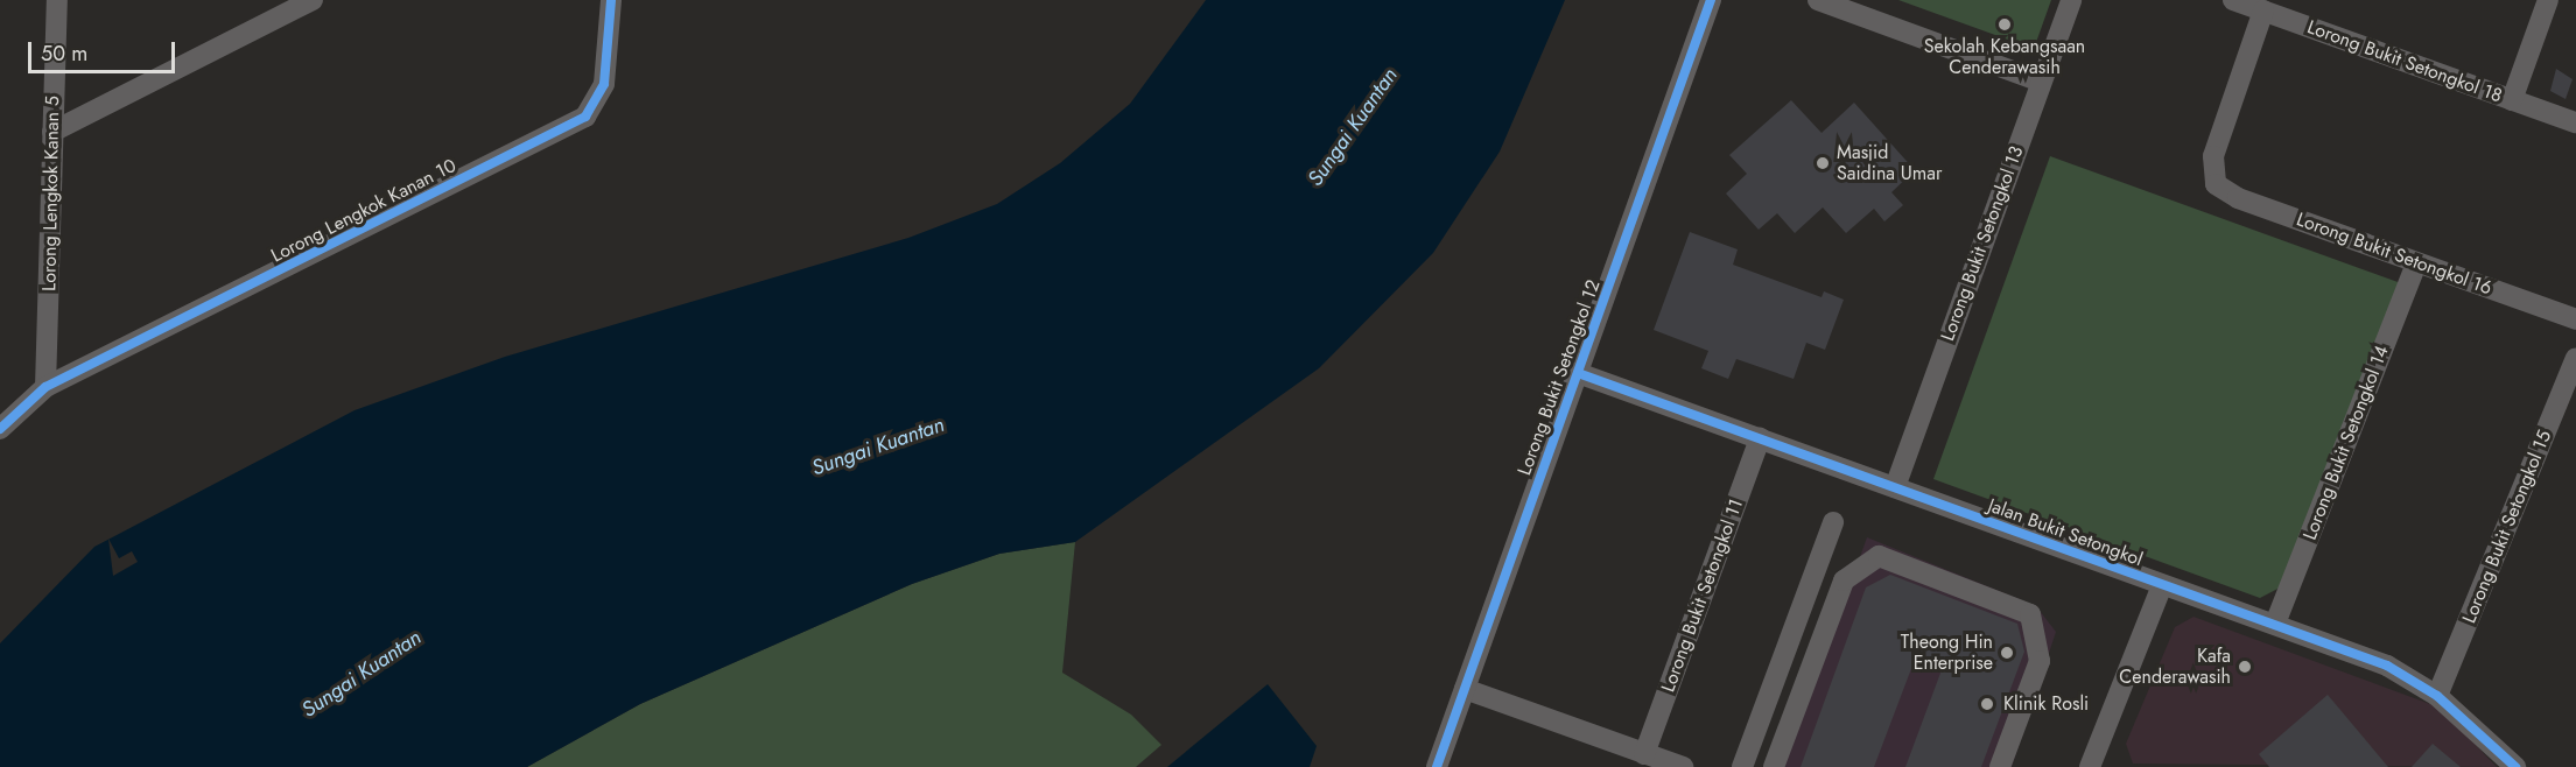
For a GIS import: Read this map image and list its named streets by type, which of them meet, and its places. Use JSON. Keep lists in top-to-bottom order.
{
  "streets": {
    "street": [
      "Lorong Bukit Setongkol 18",
      "Lorong Lengkok Kanan 5",
      "Lorong Lengkok Kanan 10",
      "Lorong Bukit Setongkol 13",
      "Lorong Bukit Setongkol 16",
      "Lorong Bukit Setongkol 12",
      "Lorong Bukit Setongkol 14",
      "Lorong Bukit Setongkol 15",
      "Jalan Bukit Setongkol",
      "Lorong Bukit Setongkol 11"
    ]
  },
  "crossings": [
    ["Lorong Bukit Setongkol 18", "Lorong Bukit Setongkol 16"],
    ["Lorong Lengkok Kanan 5", "Lorong Lengkok Kanan 10"],
    ["Lorong Bukit Setongkol 13", "Jalan Bukit Setongkol"],
    ["Lorong Bukit Setongkol 16", "Lorong Bukit Setongkol 14"],
    ["Lorong Bukit Setongkol 12", "Jalan Bukit Setongkol"],
    ["Lorong Bukit Setongkol 14", "Jalan Bukit Setongkol"],
    ["Lorong Bukit Setongkol 15", "Jalan Bukit Setongkol"],
    ["Jalan Bukit Setongkol", "Lorong Bukit Setongkol 11"]
  ],
  "water": ["Sungai Kuantan"],
  "places": [
    "Sekolah Kebangsaan Cenderawasih",
    "Masjid Saidina Umar",
    "Theong Hin Enterprise",
    "Kafa Cenderawasih",
    "Klinik Rosli"
  ],
  "scale_bar": "50 m"
}
